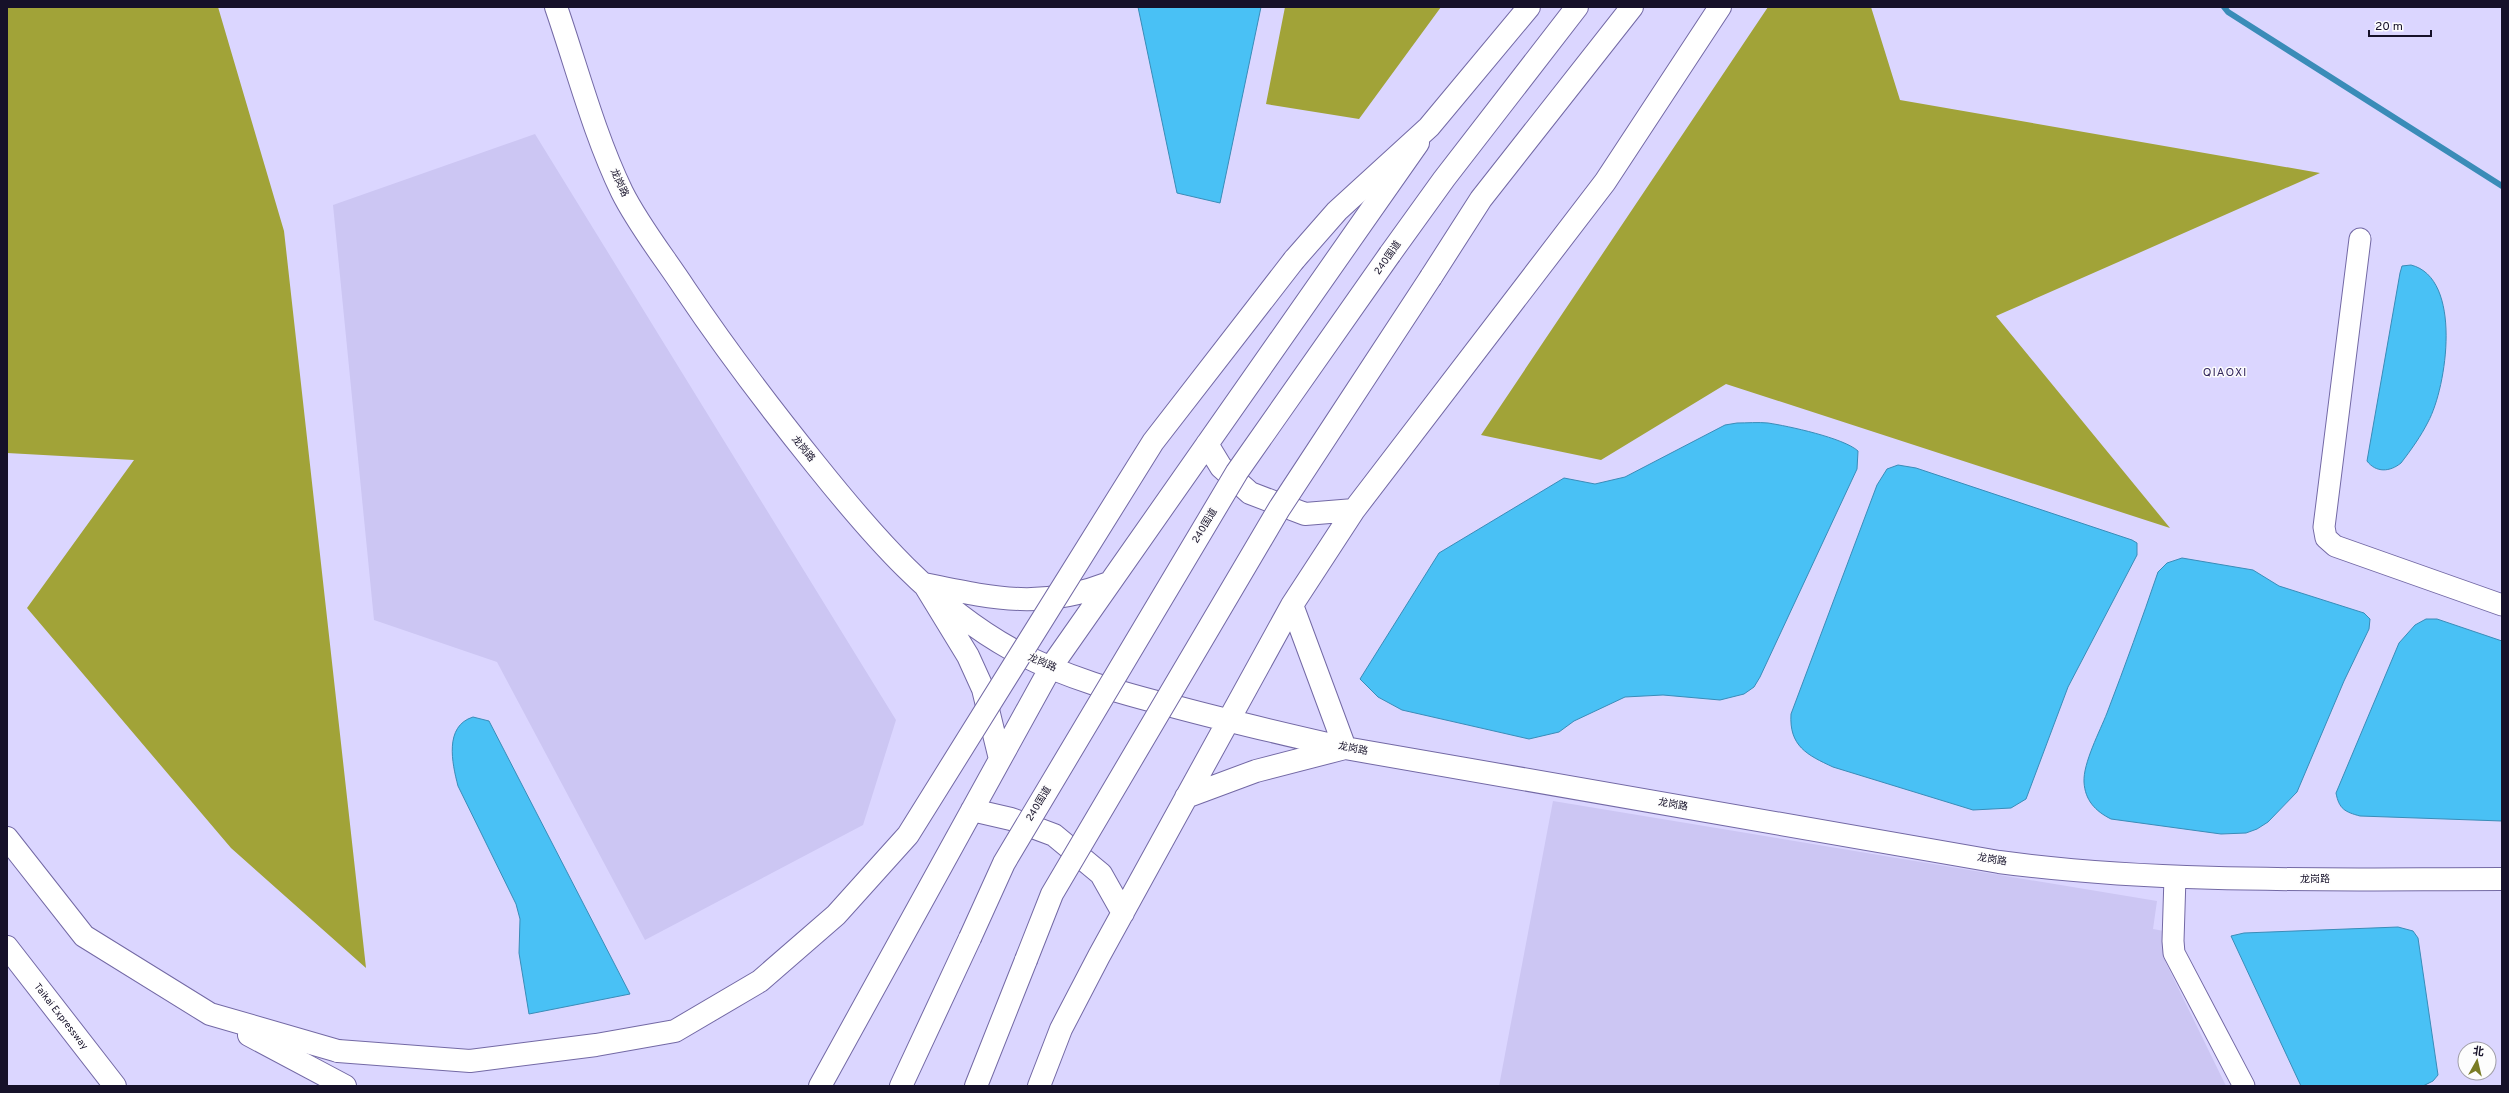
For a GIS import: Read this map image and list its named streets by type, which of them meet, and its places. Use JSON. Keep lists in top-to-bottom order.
{
  "streets": {
    "main road": ["龙岗路", "240国道", "Taikai Expressway"]
  },
  "districts": ["QIAOXI"],
  "scale_bar": "20 m",
  "north": "top"
}
